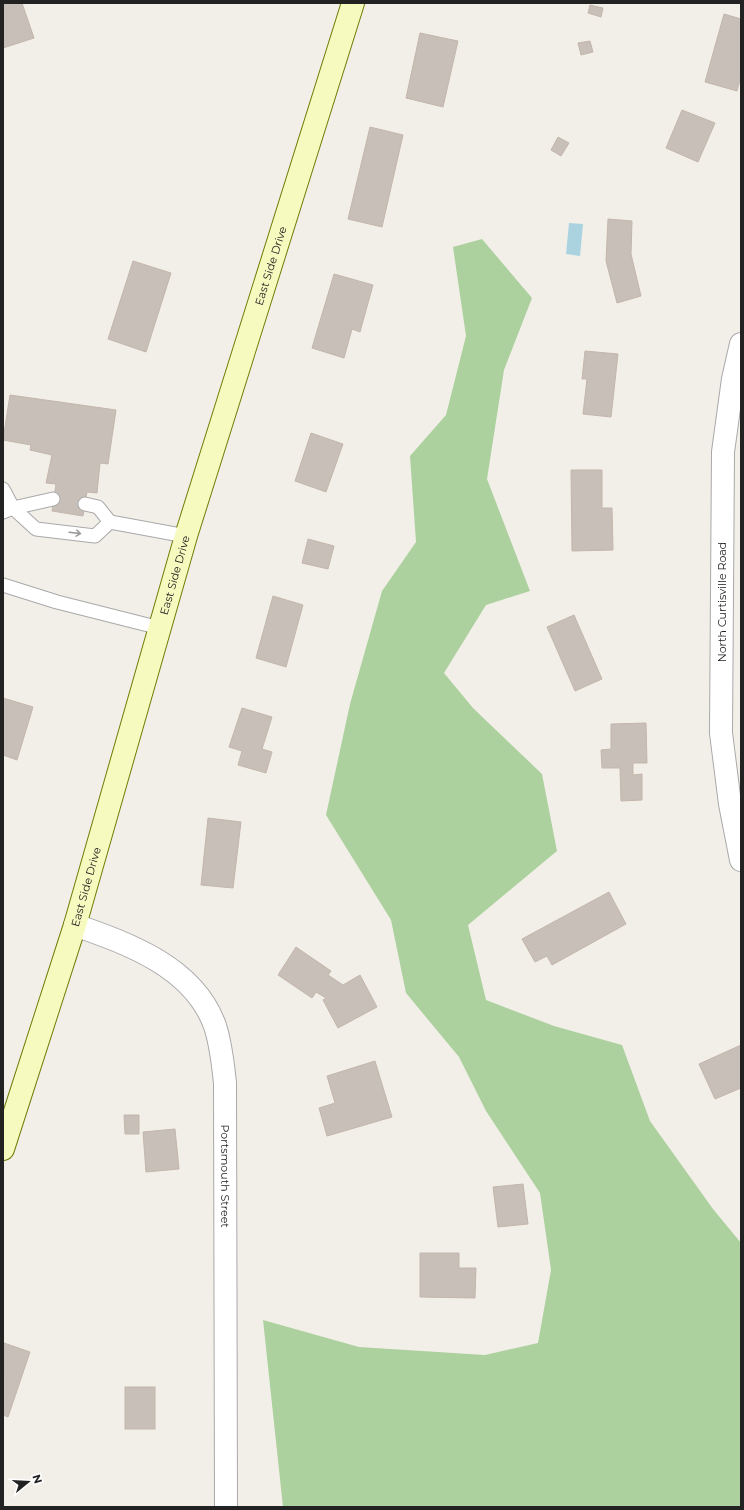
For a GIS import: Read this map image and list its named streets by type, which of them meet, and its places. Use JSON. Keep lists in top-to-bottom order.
{
  "streets": {
    "main road": ["East Side Drive"],
    "street": ["North Curtisville Road", "Portsmouth Street"]
  },
  "crossings": [
    ["East Side Drive", "Portsmouth Street"]
  ],
  "north": "right"
}
